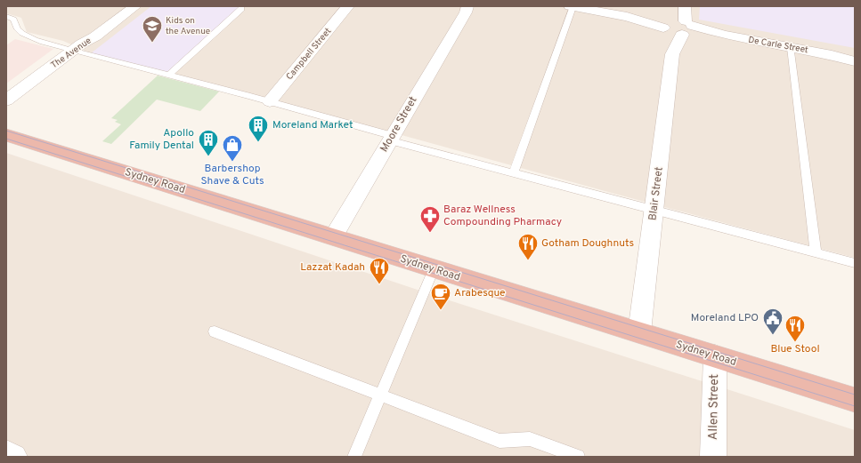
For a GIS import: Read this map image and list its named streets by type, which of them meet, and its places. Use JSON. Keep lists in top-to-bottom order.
{
  "streets": {
    "highway": ["Sydney Road"],
    "street": [
      "De Carle Street",
      "The Avenue",
      "Campbell Street",
      "Moore Street",
      "Blair Street",
      "Allen Street"
    ]
  },
  "crossings": [
    ["De Carle Street", "Blair Street"],
    ["Moore Street", "Sydney Road"],
    ["Sydney Road", "Blair Street"],
    ["Sydney Road", "Allen Street"]
  ],
  "places": {
    "school or university": ["Kids on the Avenue"],
    "building": ["Moreland Market", "Apollo Family Dental"],
    "shop": ["Barbershop Shave & Cuts"],
    "pharmacy": ["Baraz Wellness Compounding Pharmacy"],
    "restaurant": ["Gotham Doughnuts", "Lazzat Kadah", "Blue Stool"],
    "cafe": ["Arabesque"],
    "public building": ["Moreland LPO"]
  }
}
